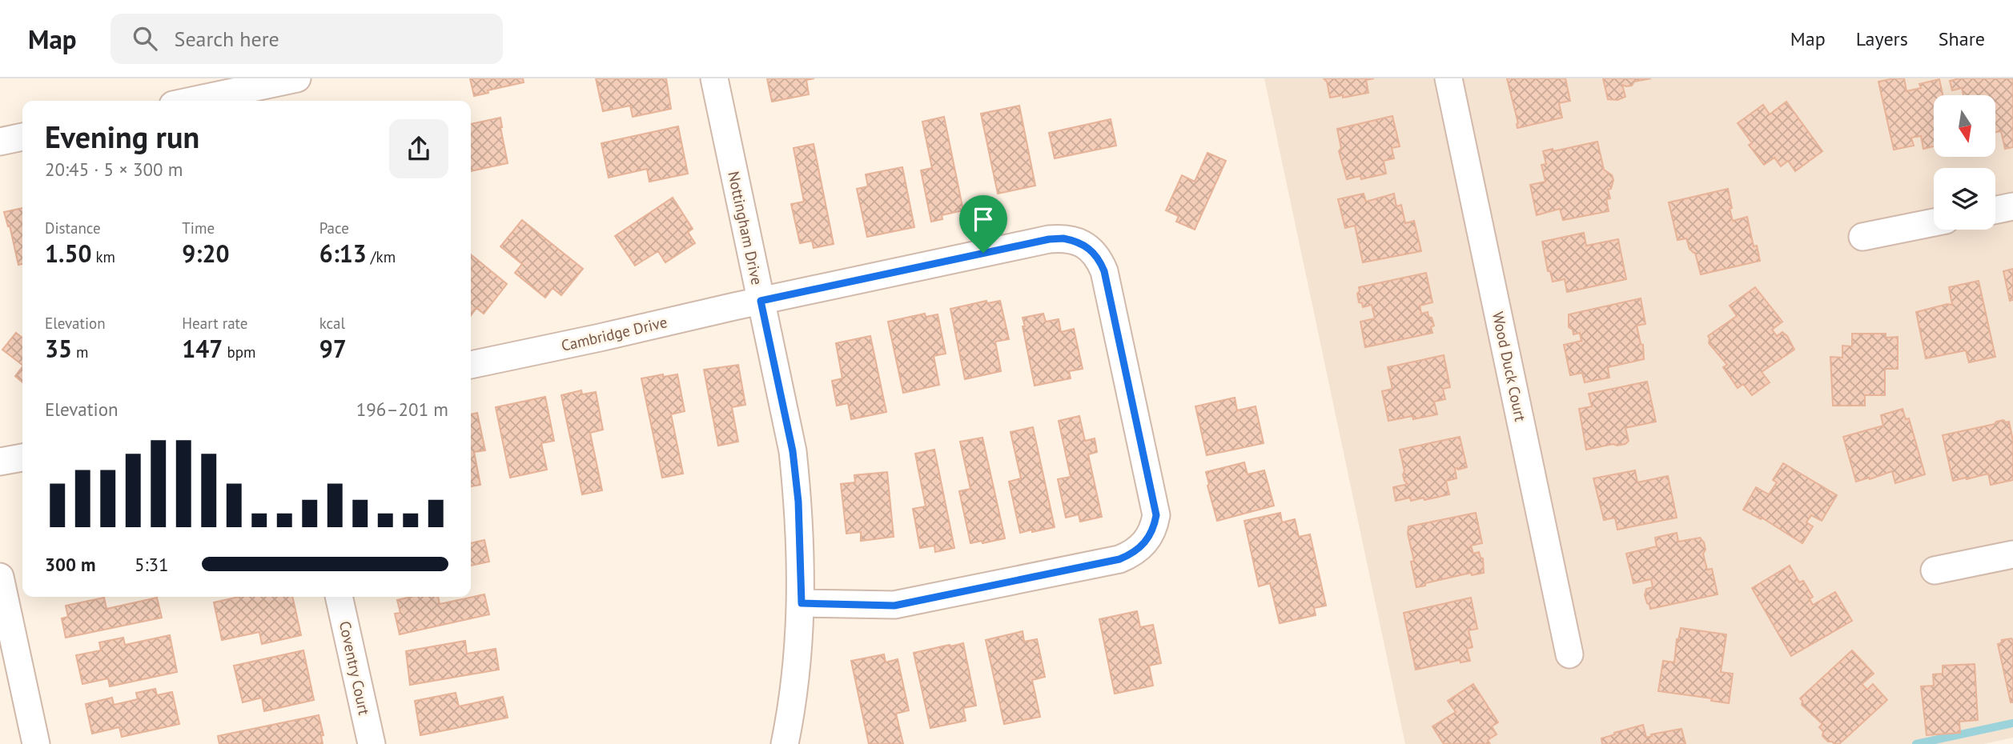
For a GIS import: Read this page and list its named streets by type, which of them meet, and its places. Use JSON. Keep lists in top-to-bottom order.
{
  "streets": {
    "street": [
      "Nottingham Drive",
      "Cambridge Drive",
      "Wood Duck Court",
      "Coventry Court"
    ]
  },
  "crossings": [
    ["Nottingham Drive", "Cambridge Drive"]
  ],
  "north": "bottom",
  "page": {
    "header": "Map",
    "search": "Search here",
    "nav": ["Map", "Layers", "Share"],
    "heading": ["Evening run", "20:45 · 5 × 300 m"],
    "stats": [
      ["Distance", "1.50 km"],
      ["Time", "9:20"],
      ["Pace", "6:13 /km"],
      ["Elevation", "35 m"],
      ["Heart rate", "147 bpm"],
      ["kcal", "97"]
    ],
    "chart": ["Elevation", "196–201 m"],
    "list": [
      {
        "name": "300 m",
        "note": "5:31"
      }
    ]
  }
}
